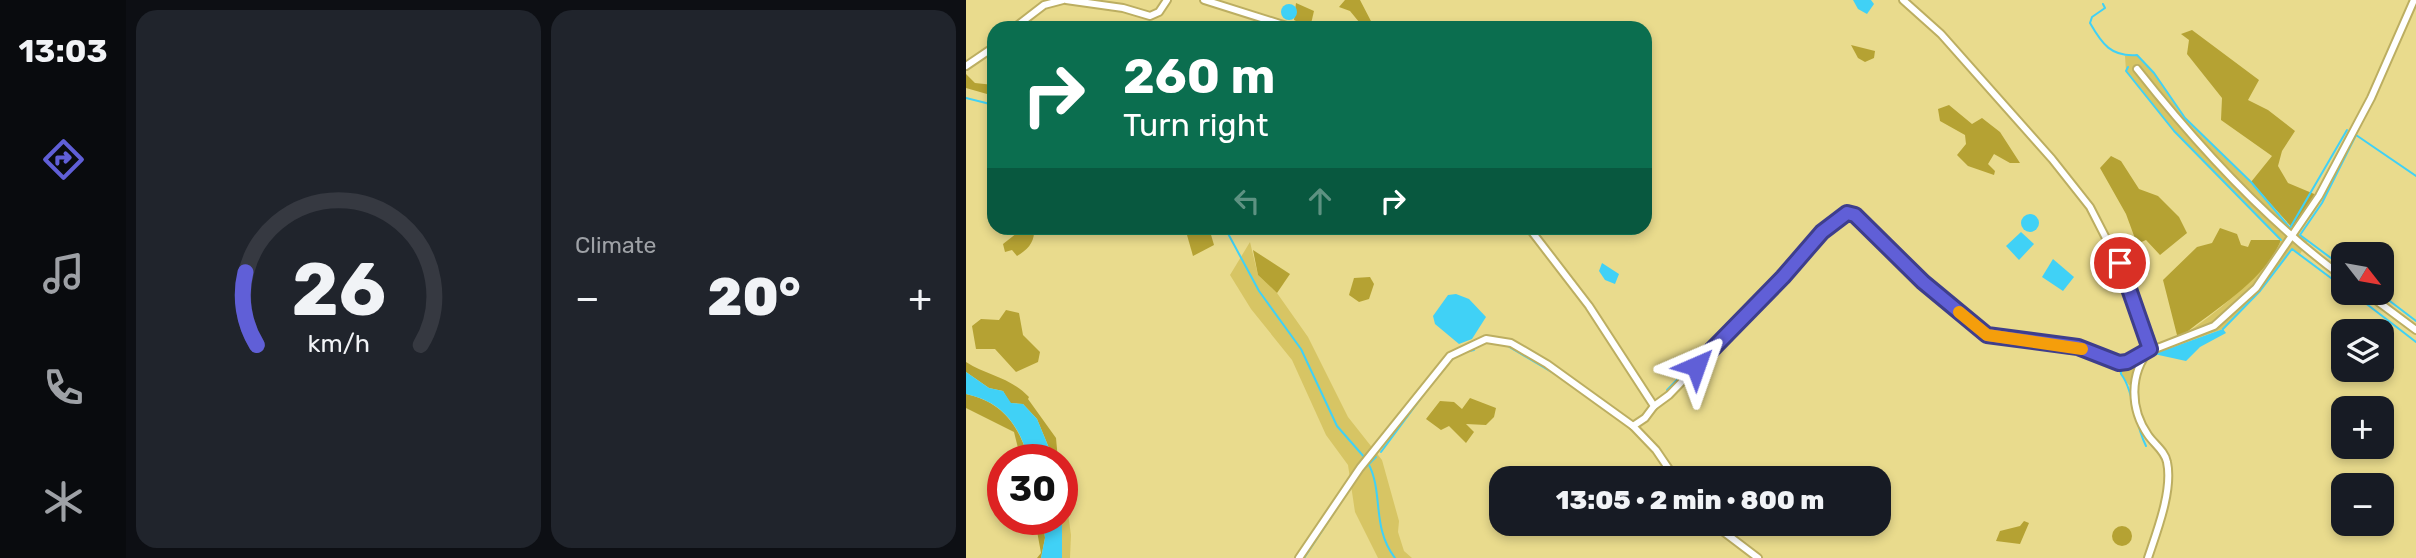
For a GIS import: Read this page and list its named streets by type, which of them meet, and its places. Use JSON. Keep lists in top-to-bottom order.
{
  "north": "bottom right",
  "page": {
    "tabs": "13:03",
    "tile": "Climate",
    "turn": ["260 m", "Turn right"],
    "map_buttons": ["+", "−"],
    "heat": ["−", "20°", "+"],
    "limit": "30",
    "trip": "13:05 · 2 min · 800 m",
    "gauge": ["26", "km/h"]
  }
}
